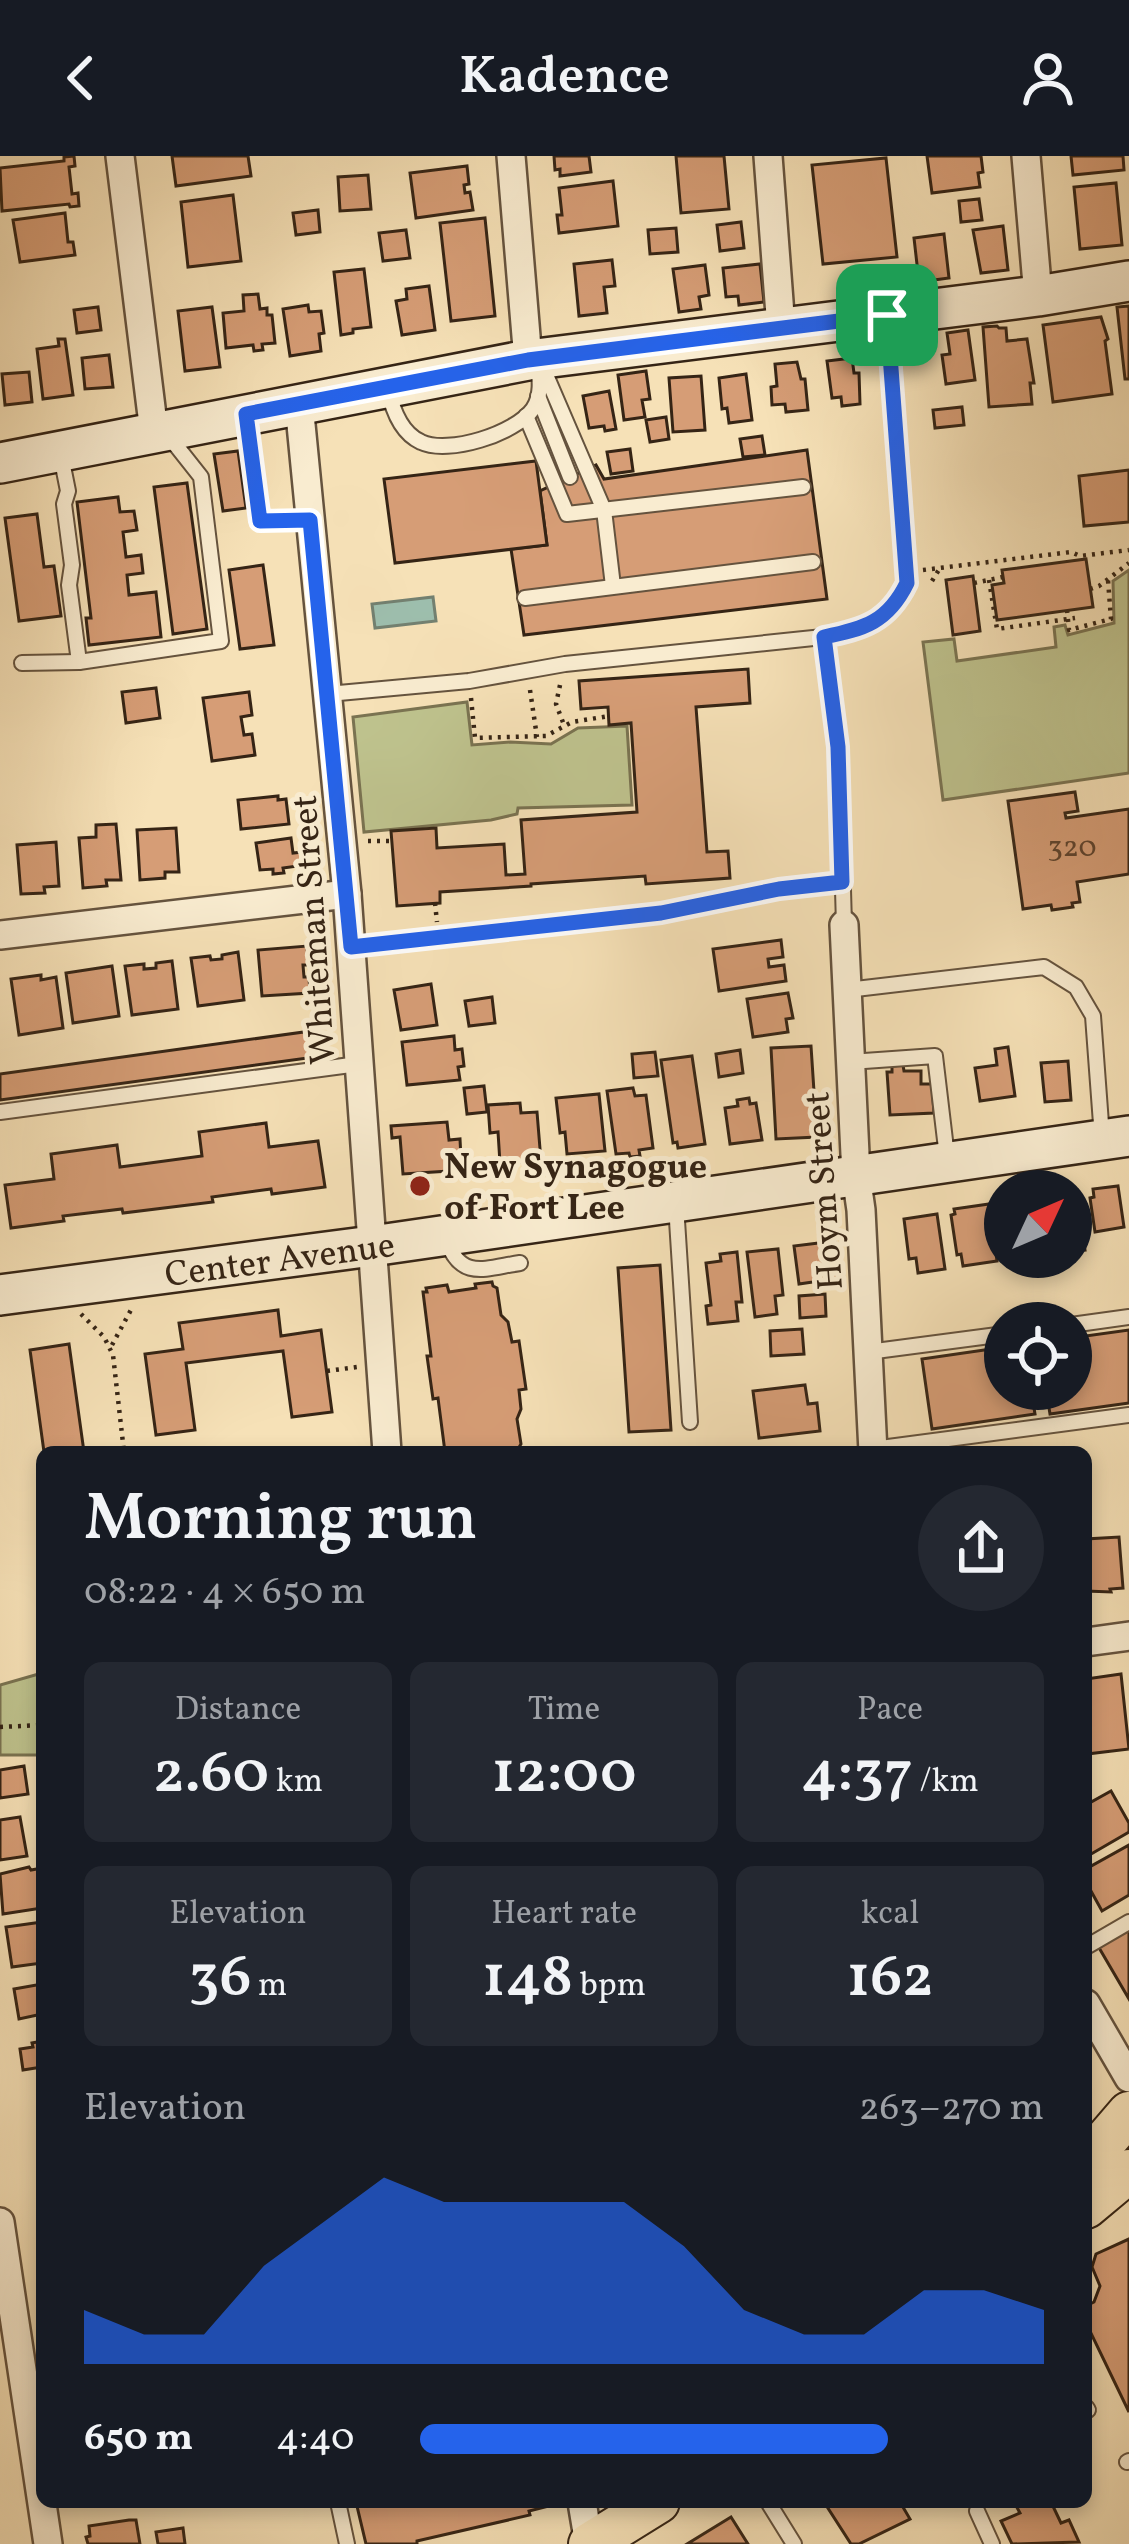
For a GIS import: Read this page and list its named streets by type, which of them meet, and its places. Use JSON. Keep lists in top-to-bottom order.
{
  "streets": {
    "main road": ["Center Avenue"],
    "street": ["Whiteman Street", "Hoym Street"]
  },
  "crossings": [
    ["Whiteman Street", "Center Avenue"],
    ["Hoym Street", "Center Avenue"]
  ],
  "places": ["New Synagogue of Fort Lee"],
  "house_numbers": ["320"],
  "north": "top right",
  "page": {
    "header": "Kadence",
    "heading": ["Morning run", "08:22 · 4 × 650 m"],
    "stats": [
      ["Distance", "2.60 km"],
      ["Time", "12:00"],
      ["Pace", "4:37 /km"],
      ["Elevation", "36 m"],
      ["Heart rate", "148 bpm"],
      ["kcal", "162"]
    ],
    "chart": ["Elevation", "263–270 m"],
    "list": [
      {
        "name": "650 m",
        "note": "4:40"
      }
    ]
  }
}
